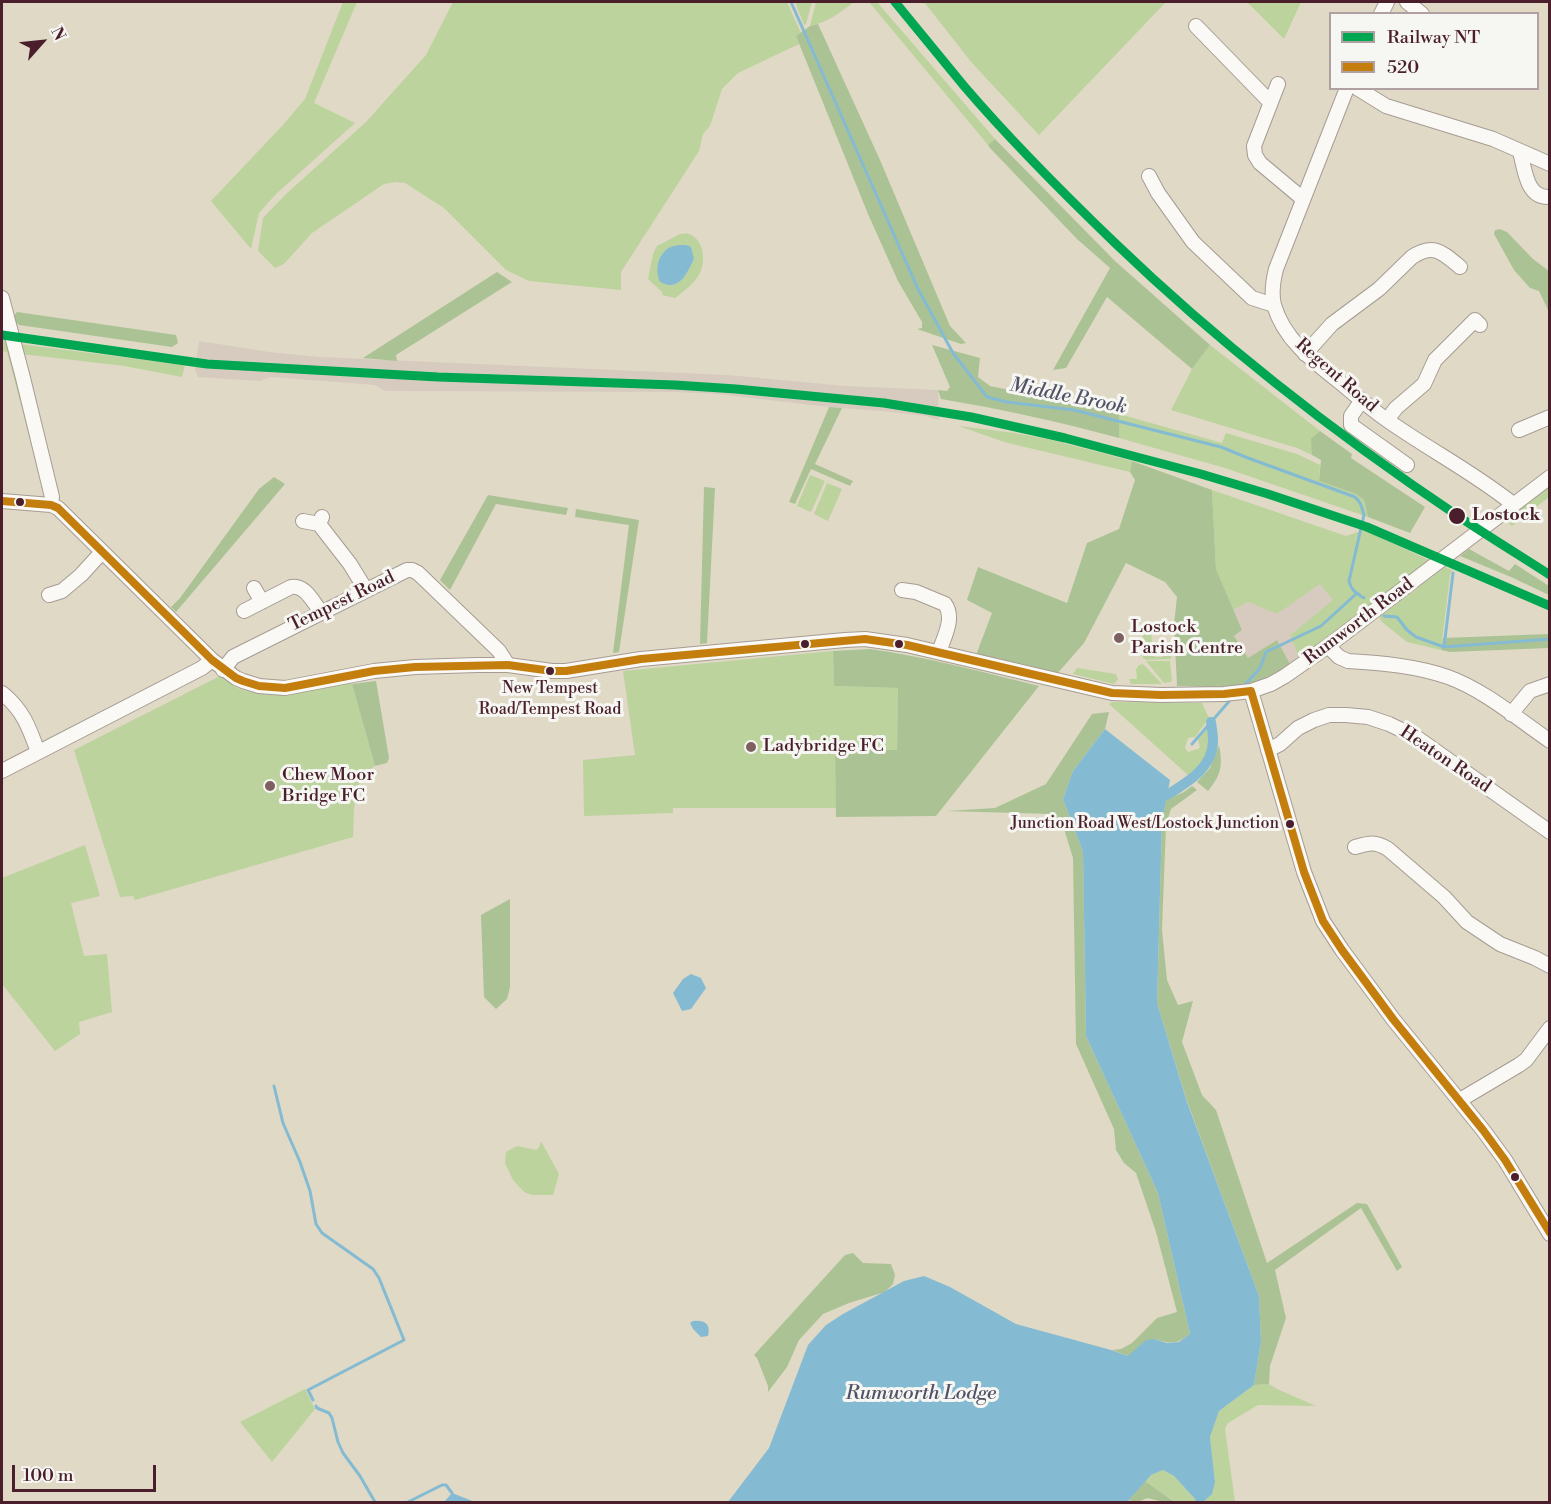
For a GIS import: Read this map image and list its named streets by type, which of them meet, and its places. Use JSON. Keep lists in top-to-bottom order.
{
  "streets": {
    "street": [
      "Regent Road",
      "Tempest Road",
      "Rumworth Road",
      "Heaton Road"
    ]
  },
  "crossings": [
    ["Regent Road", "Rumworth Road"]
  ],
  "water": ["Middle Brook", "Rumworth Lodge"],
  "places": [
    "Lostock",
    "Lostock Parish Centre",
    "New Tempest Road/Tempest Road",
    "Ladybridge FC",
    "Chew Moor Bridge FC",
    "Junction Road West/Lostock Junction"
  ],
  "lines": ["rail line NT", "transit line 520"],
  "legend": ["Railway NT", "520"],
  "scale_bar": "100 m",
  "north": "top right"
}
